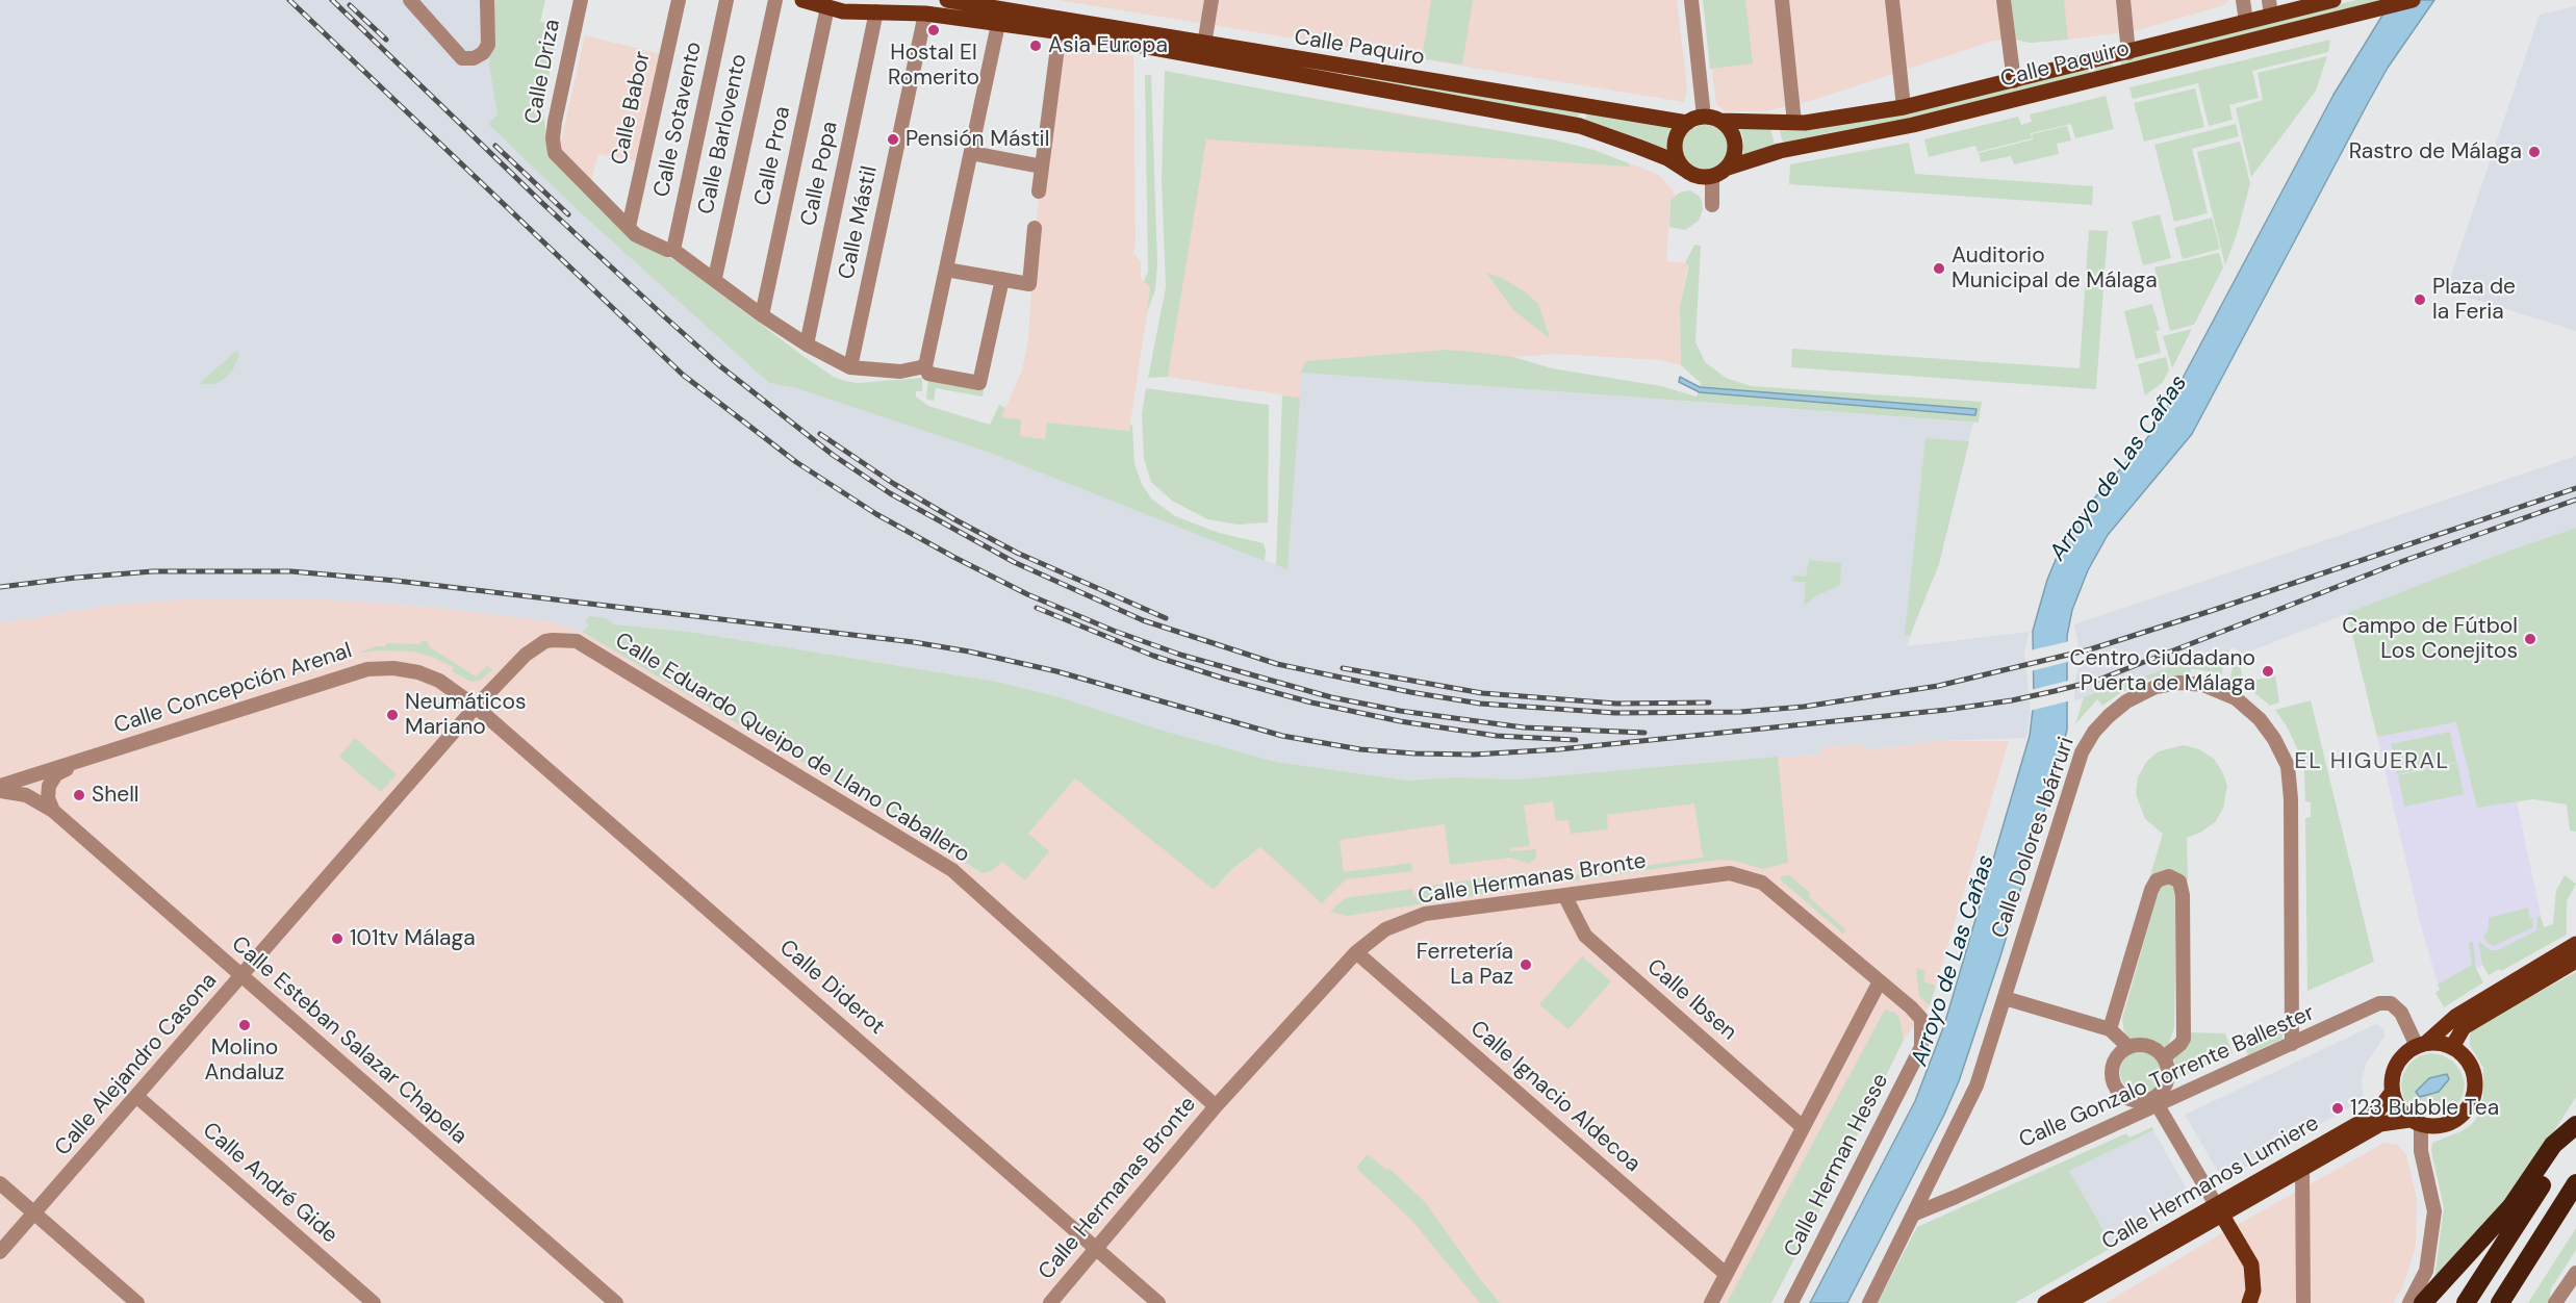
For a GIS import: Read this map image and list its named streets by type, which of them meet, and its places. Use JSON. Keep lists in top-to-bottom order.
{
  "streets": {
    "main road": ["Calle Paquiro", "Calle Hermanos Lumiere"],
    "street": [
      "Calle Driza",
      "Calle Babor",
      "Calle Sotavento",
      "Calle Barlovento",
      "Calle Proa",
      "Calle Popa",
      "Calle Mástil",
      "Calle Concepción Arenal",
      "Calle Eduardo Queipo de Llano Caballero",
      "Calle Dolores Ibárruri",
      "Calle Hermanas Bronte",
      "Calle Diderot",
      "Calle Ibsen",
      "Calle Esteban Salazar Chapela",
      "Calle Alejandro Casona",
      "Calle Gonzalo Torrente Ballester",
      "Calle Ignacio Aldecoa",
      "Calle Herman Hesse",
      "Calle André Gide"
    ]
  },
  "crossings": [
    ["Calle Paquiro", "Calle Proa"],
    ["Calle Paquiro", "Calle Popa"],
    ["Calle Paquiro", "Calle Mástil"],
    ["Calle Driza", "Calle Babor"],
    ["Calle Concepción Arenal", "Calle Eduardo Queipo de Llano Caballero"],
    ["Calle Concepción Arenal", "Calle Diderot"],
    ["Calle Concepción Arenal", "Calle Alejandro Casona"],
    ["Calle Eduardo Queipo de Llano Caballero", "Calle Hermanas Bronte"],
    ["Calle Eduardo Queipo de Llano Caballero", "Calle Diderot"],
    ["Calle Eduardo Queipo de Llano Caballero", "Calle Alejandro Casona"],
    ["Calle Dolores Ibárruri", "Calle Gonzalo Torrente Ballester"],
    ["Calle Hermanas Bronte", "Calle Diderot"],
    ["Calle Hermanas Bronte", "Calle Ibsen"],
    ["Calle Hermanas Bronte", "Calle Ignacio Aldecoa"],
    ["Calle Hermanas Bronte", "Calle Herman Hesse"],
    ["Calle Diderot", "Calle Alejandro Casona"],
    ["Calle Esteban Salazar Chapela", "Calle Alejandro Casona"],
    ["Calle Alejandro Casona", "Calle André Gide"],
    ["Calle Gonzalo Torrente Ballester", "Calle Hermanos Lumiere"]
  ],
  "districts": ["EL HIGUERAL"],
  "water": ["Arroyo de Las Cañas"],
  "places": [
    "Hostal El Romerito",
    "Asia Europa",
    "Pensión Mástil",
    "Rastro de Málaga",
    "Auditorio Municipal de Málaga",
    "Plaza de la Feria",
    "Campo de Fútbol Los Conejitos",
    "Centro Ciudadano Puerta de Málaga",
    "Neumáticos Mariano",
    "Shell",
    "101tv Málaga",
    "Ferretería La Paz",
    "Molino Andaluz",
    "123 Bubble Tea"
  ]
}
